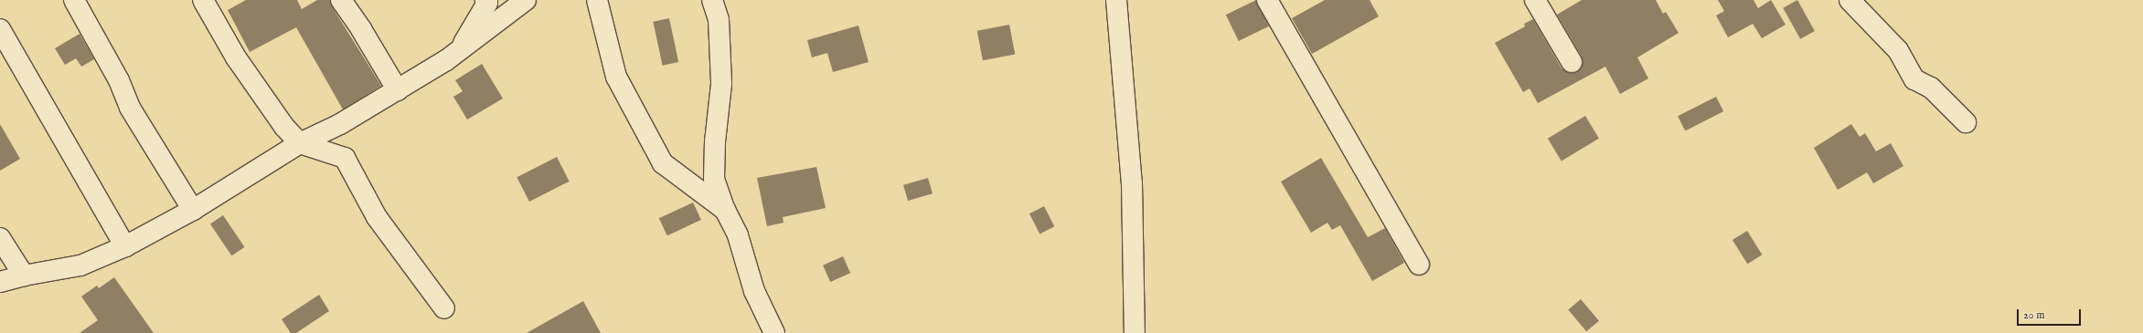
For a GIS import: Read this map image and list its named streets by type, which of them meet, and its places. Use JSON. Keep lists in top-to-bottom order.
{
  "scale_bar": "20 m"
}
